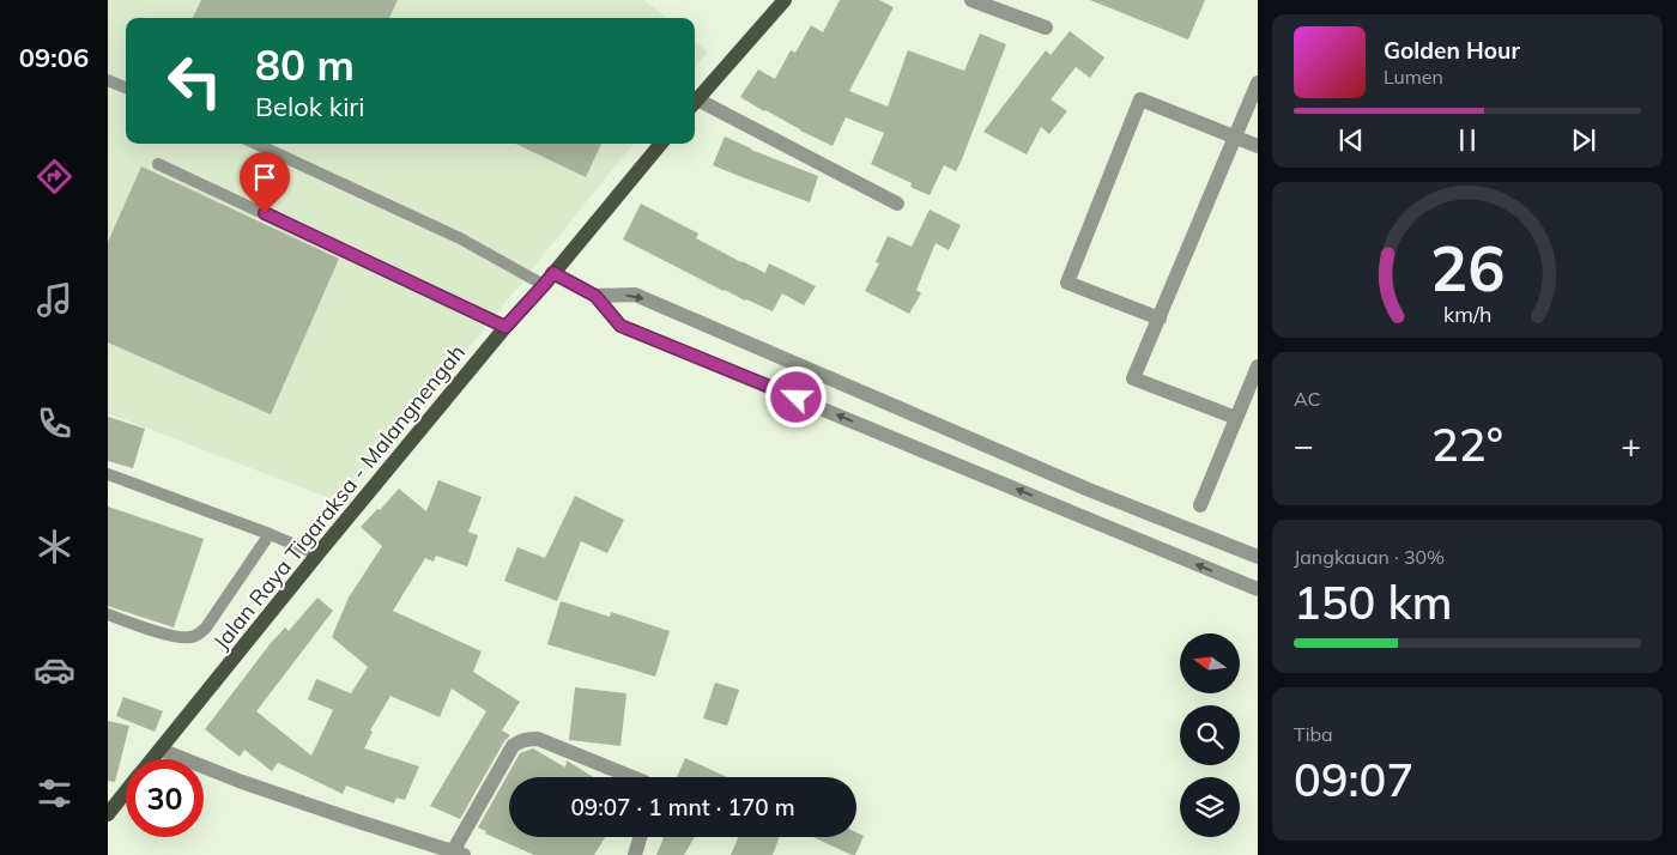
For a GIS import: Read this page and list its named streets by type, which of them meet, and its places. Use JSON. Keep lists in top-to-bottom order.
{
  "streets": {
    "main road": ["Jalan Raya Tigaraksa - Malangnengah"]
  },
  "north": "left",
  "page": {
    "tabs": "09:06",
    "turn": ["80 m", "Belok kiri"],
    "song": ["Golden Hour", "Lumen"],
    "tile": [
      "AC",
      ["Jangkauan · 30%", "150 km"],
      ["Tiba", "09:07"]
    ],
    "heat": ["−", "22°", "+"],
    "limit": "30",
    "trip": "09:07 · 1 mnt · 170 m",
    "gauge": ["26", "km/h"]
  }
}
